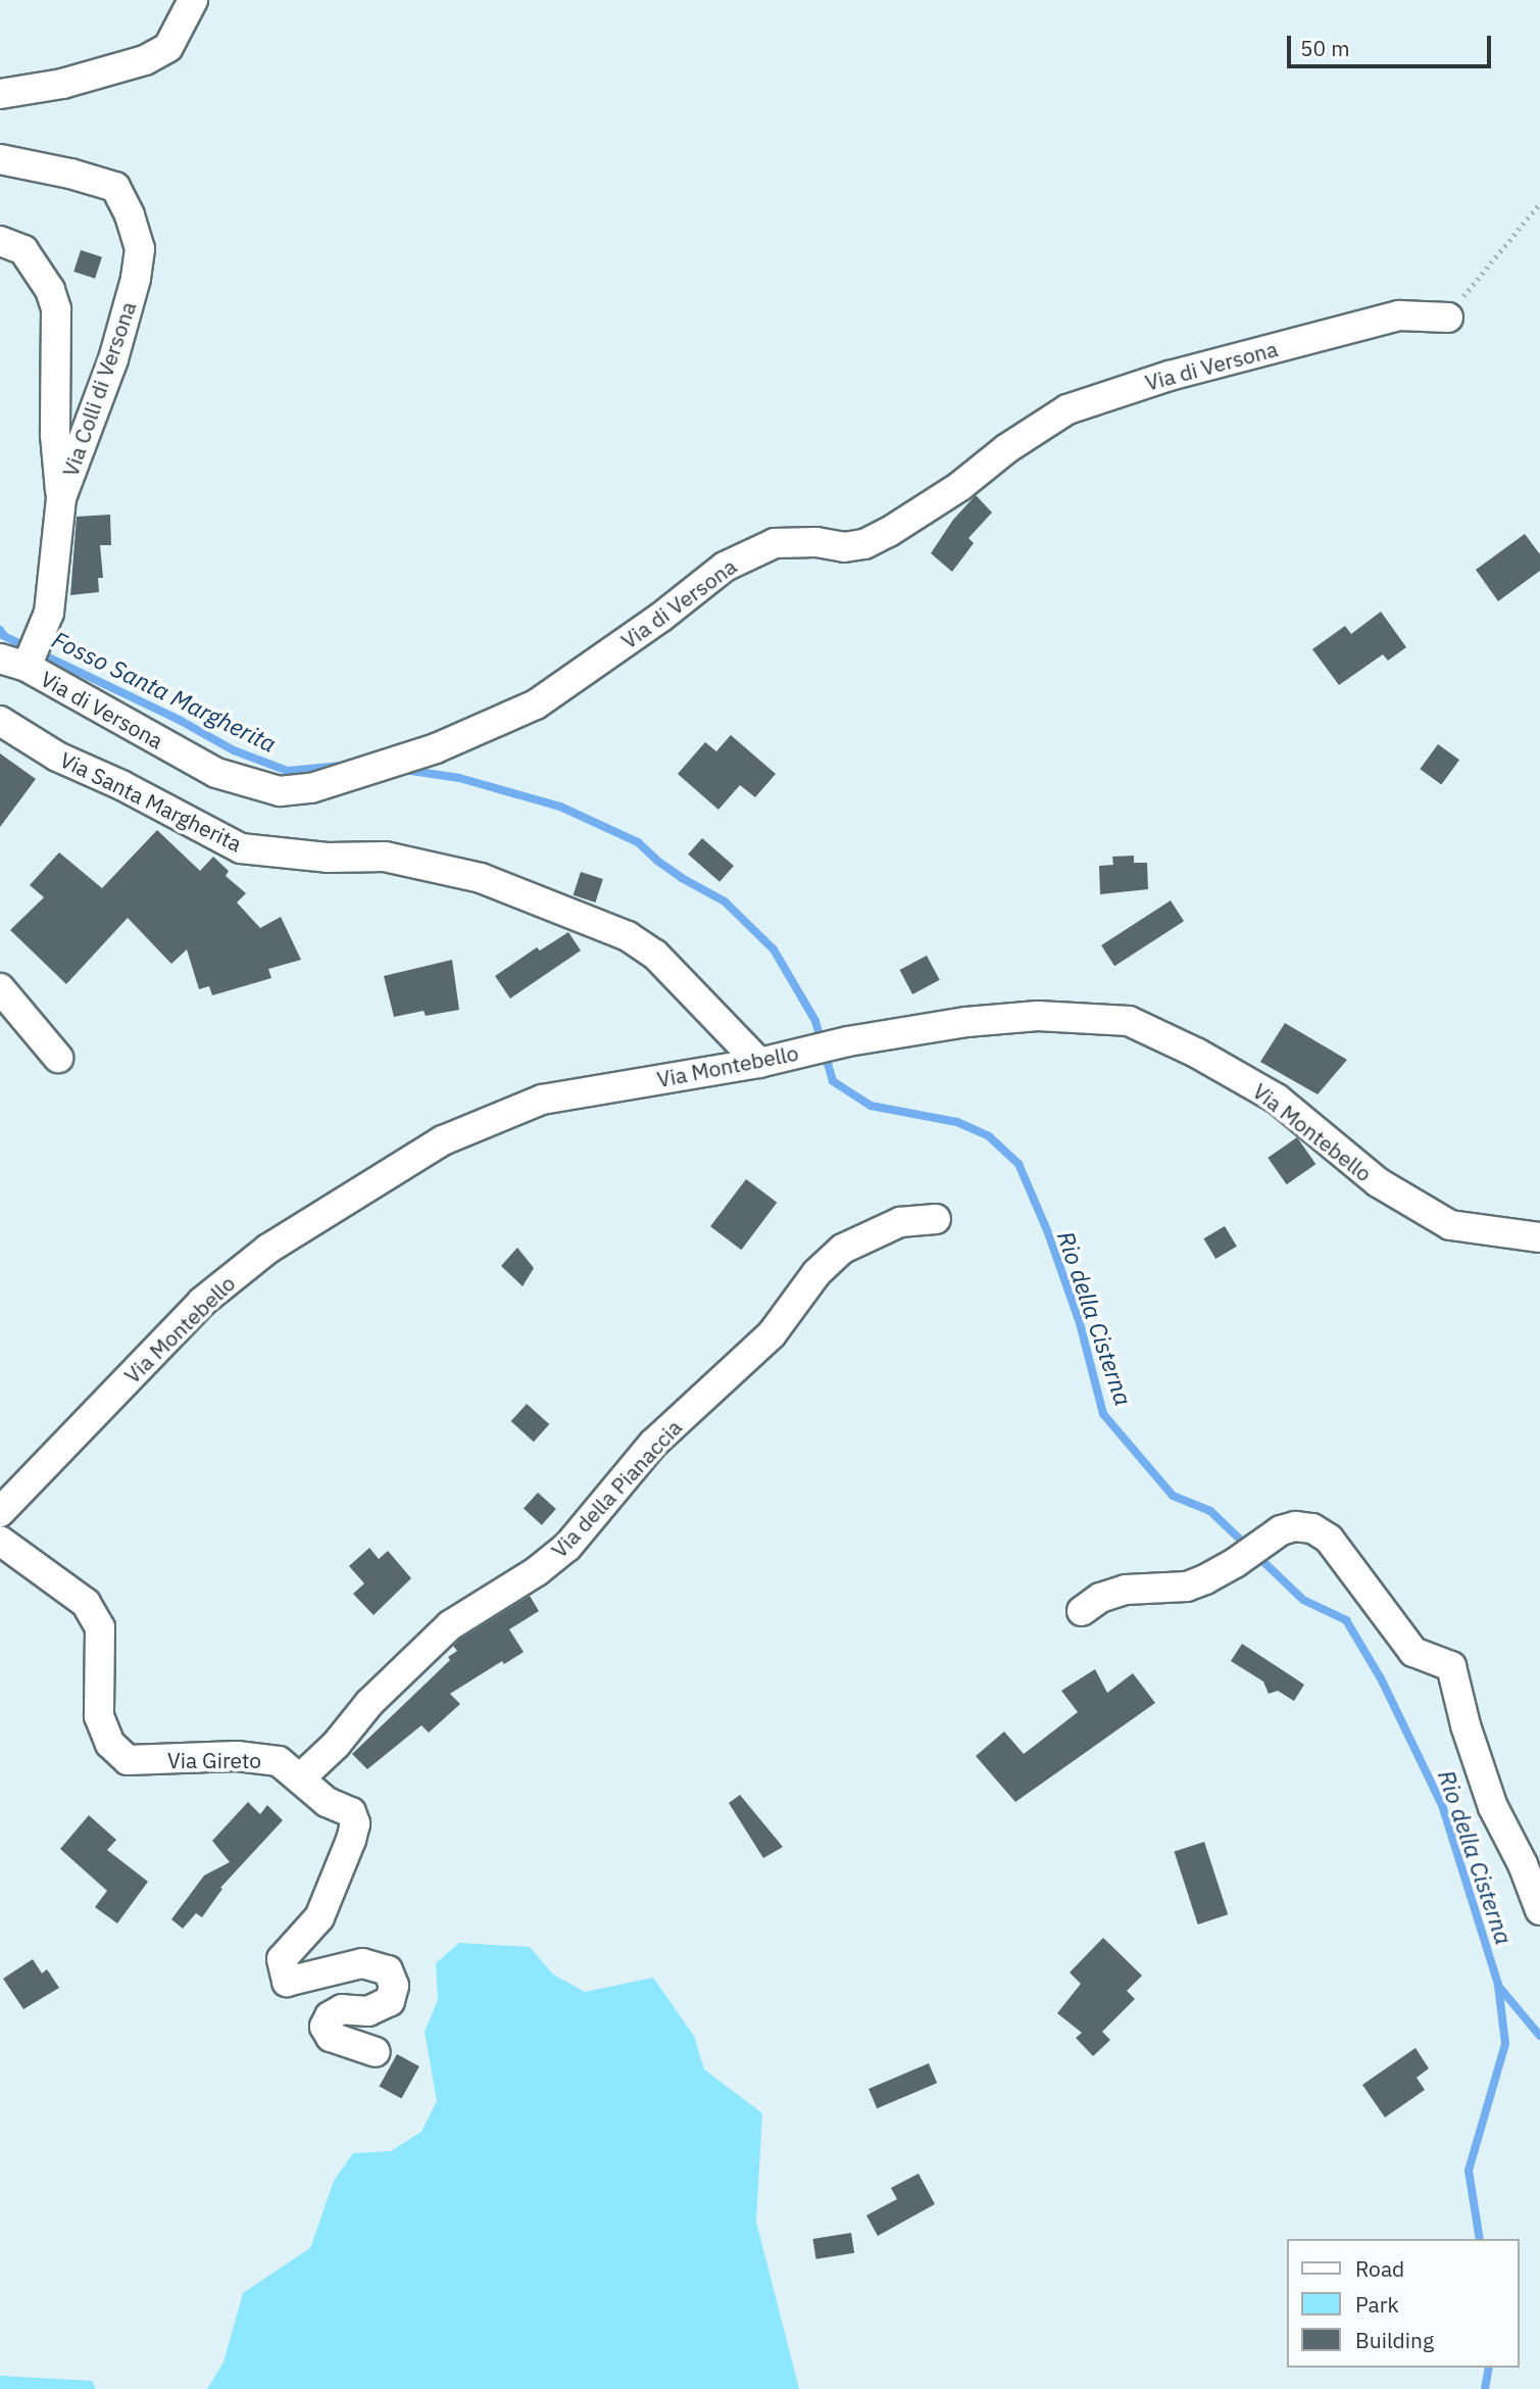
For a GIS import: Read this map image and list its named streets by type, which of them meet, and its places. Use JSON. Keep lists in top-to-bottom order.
{
  "streets": {
    "street": [
      "Via di Versona",
      "Via Colli di Versona",
      "Via Santa Margherita",
      "Via Montebello",
      "Via della Pianaccia",
      "Via Gireto"
    ]
  },
  "crossings": [
    ["Via di Versona", "Via Colli di Versona"],
    ["Via Santa Margherita", "Via Montebello"],
    ["Via della Pianaccia", "Via Gireto"]
  ],
  "water": ["Fosso Santa Margherita", "Rio della Cisterna"],
  "legend": ["Road", "Park", "Building"],
  "scale_bar": "50 m"
}
